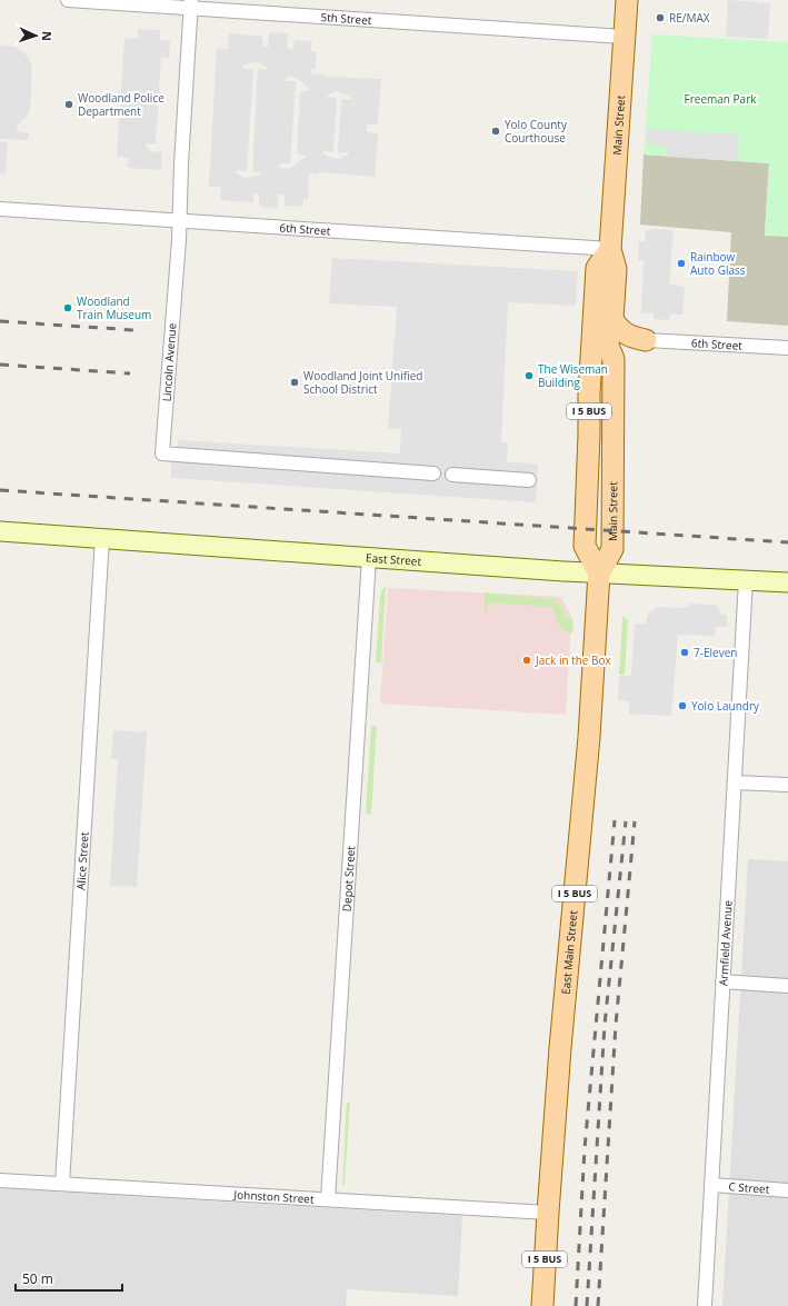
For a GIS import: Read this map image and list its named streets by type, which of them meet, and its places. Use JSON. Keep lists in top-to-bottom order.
{
  "streets": {
    "main road": [
      "Main Street",
      "I 5 BUS",
      "East Street",
      "East Main Street"
    ],
    "street": [
      "5th Street",
      "6th Street",
      "Lincoln Avenue",
      "Alice Street",
      "Depot Street",
      "Armfield Avenue",
      "C Street",
      "Johnston Street"
    ]
  },
  "crossings": [
    ["5th Street", "Main Street"],
    ["5th Street", "Lincoln Avenue"],
    ["Main Street", "6th Street"],
    ["Main Street", "I 5 BUS"],
    ["Main Street", "East Street"],
    ["Main Street", "East Main Street"],
    ["6th Street", "Lincoln Avenue"],
    ["6th Street", "I 5 BUS"],
    ["I 5 BUS", "East Street"],
    ["I 5 BUS", "East Main Street"],
    ["East Street", "Alice Street"],
    ["East Street", "Depot Street"],
    ["East Street", "Armfield Avenue"],
    ["East Street", "East Main Street"],
    ["Alice Street", "Johnston Street"],
    ["Depot Street", "Johnston Street"],
    ["Armfield Avenue", "C Street"],
    ["East Main Street", "Johnston Street"]
  ],
  "parks": ["Freeman Park"],
  "places": [
    "RE/MAX",
    "Woodland Police Department",
    "Yolo County Courthouse",
    "Rainbow Auto Glass",
    "Woodland Train Museum",
    "The Wiseman Building",
    "Woodland Joint Unified School District",
    "7-Eleven",
    "Jack in the Box",
    "Yolo Laundry"
  ],
  "scale_bar": "50 m",
  "north": "right"
}
